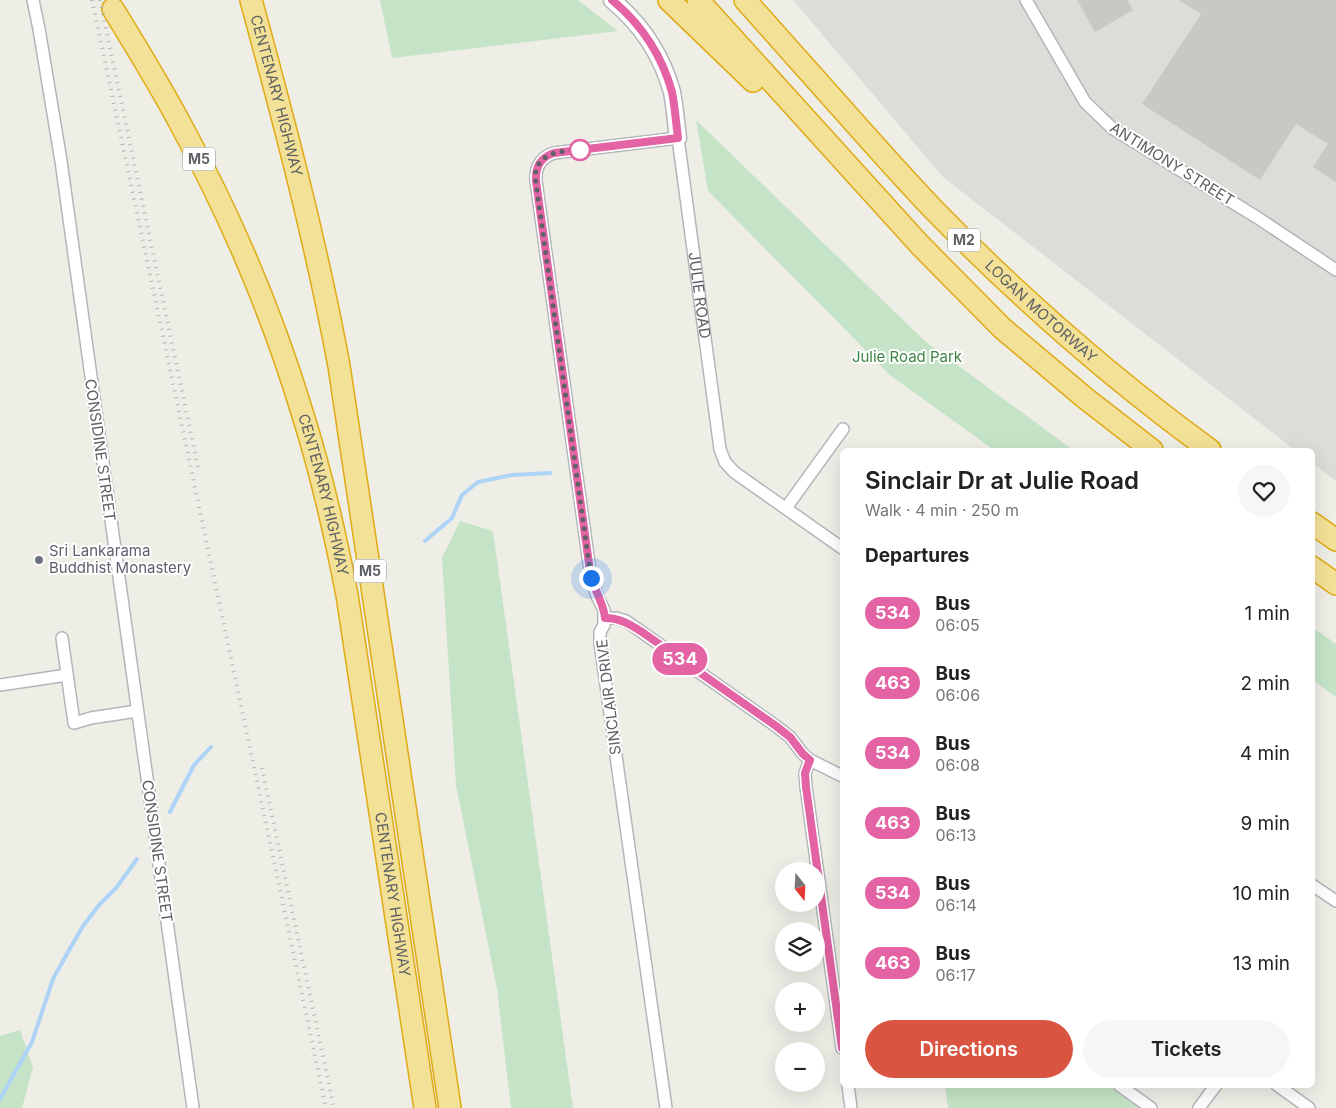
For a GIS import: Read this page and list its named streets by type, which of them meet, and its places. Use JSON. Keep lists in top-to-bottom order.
{
  "streets": {
    "highway": [
      "CENTENARY HIGHWAY",
      "M5",
      "M2",
      "LOGAN MOTORWAY"
    ],
    "street": [
      "ANTIMONY STREET",
      "JULIE ROAD",
      "CONSIDINE STREET",
      "SINCLAIR DRIVE"
    ]
  },
  "crossings": [
    ["JULIE ROAD", "SINCLAIR DRIVE"]
  ],
  "parks": ["Julie Road Park"],
  "places": ["Sri Lankarama Buddhist Monastery"],
  "lines": ["bus line 534"],
  "north": "bottom",
  "page": {
    "on_map": "534",
    "heading": [
      ["Sinclair Dr at Julie Road", "Walk · 4 min · 250 m"],
      "Departures"
    ],
    "list": [
      {
        "mark": "534",
        "name": "Bus",
        "note": "06:05",
        "value": "1 min"
      },
      {
        "mark": "463",
        "name": "Bus",
        "note": "06:06",
        "value": "2 min"
      },
      {
        "mark": "534",
        "name": "Bus",
        "note": "06:08",
        "value": "4 min"
      },
      {
        "mark": "463",
        "name": "Bus",
        "note": "06:13",
        "value": "9 min"
      },
      {
        "mark": "534",
        "name": "Bus",
        "note": "06:14",
        "value": "10 min"
      },
      {
        "mark": "463",
        "name": "Bus",
        "note": "06:17",
        "value": "13 min"
      }
    ],
    "map_buttons": ["+", "−"],
    "buttons": ["Directions", "Tickets"]
  }
}
